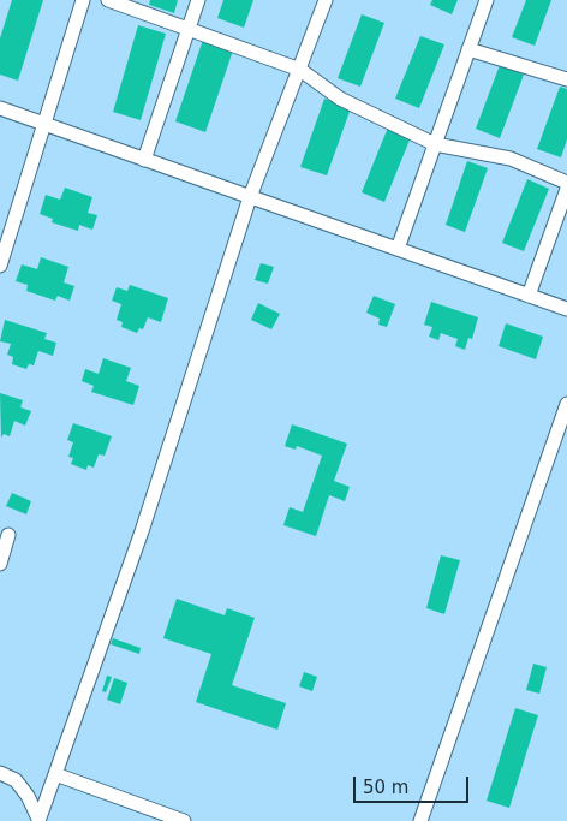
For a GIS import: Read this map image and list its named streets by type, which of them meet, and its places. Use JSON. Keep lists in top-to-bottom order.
{
  "scale_bar": "50 m"
}
